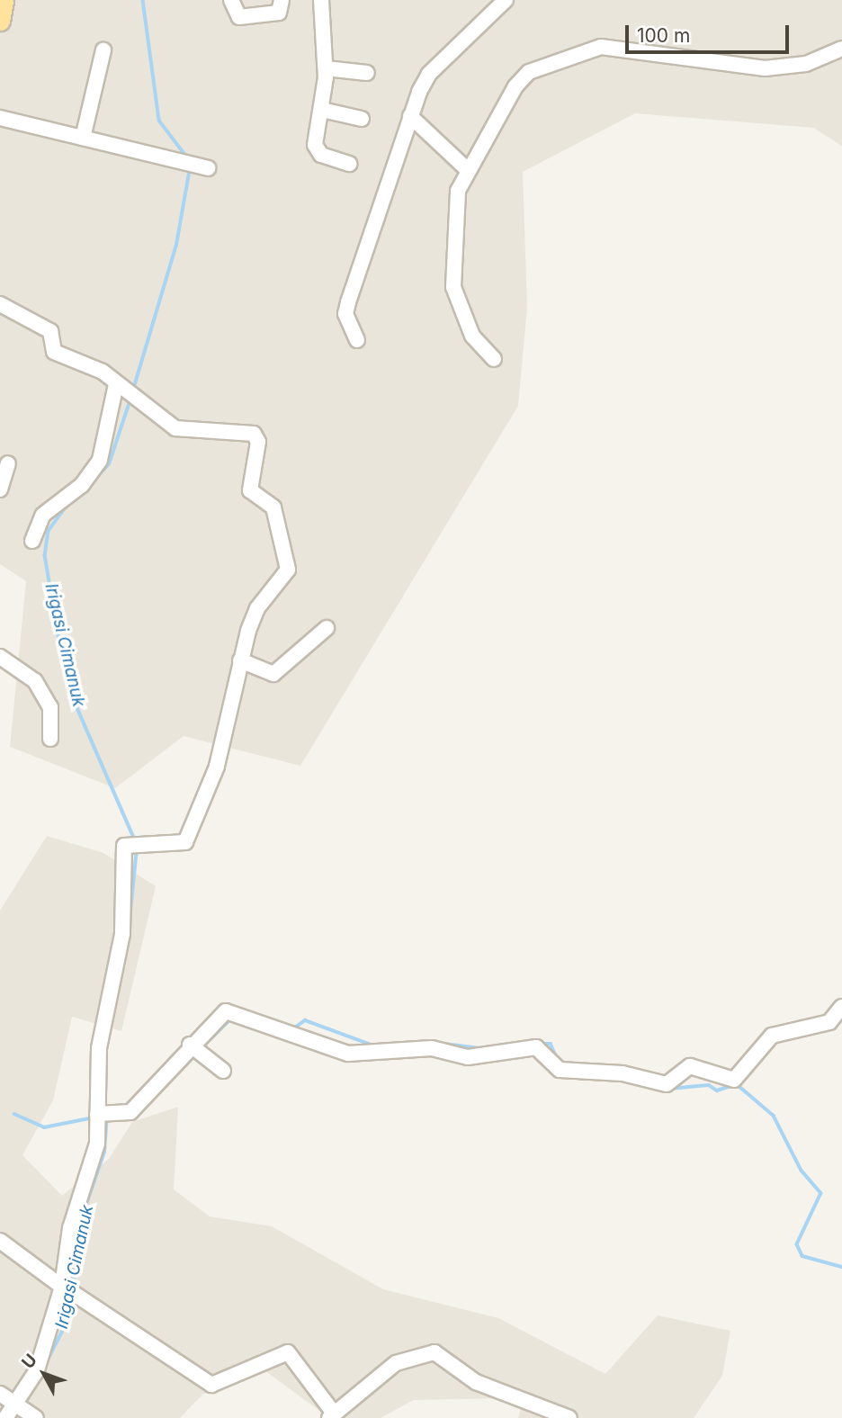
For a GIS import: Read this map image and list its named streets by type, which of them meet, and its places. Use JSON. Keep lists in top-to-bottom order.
{
  "water": ["Irigasi Cimanuk"],
  "scale_bar": "100 m",
  "north": "top left"
}
